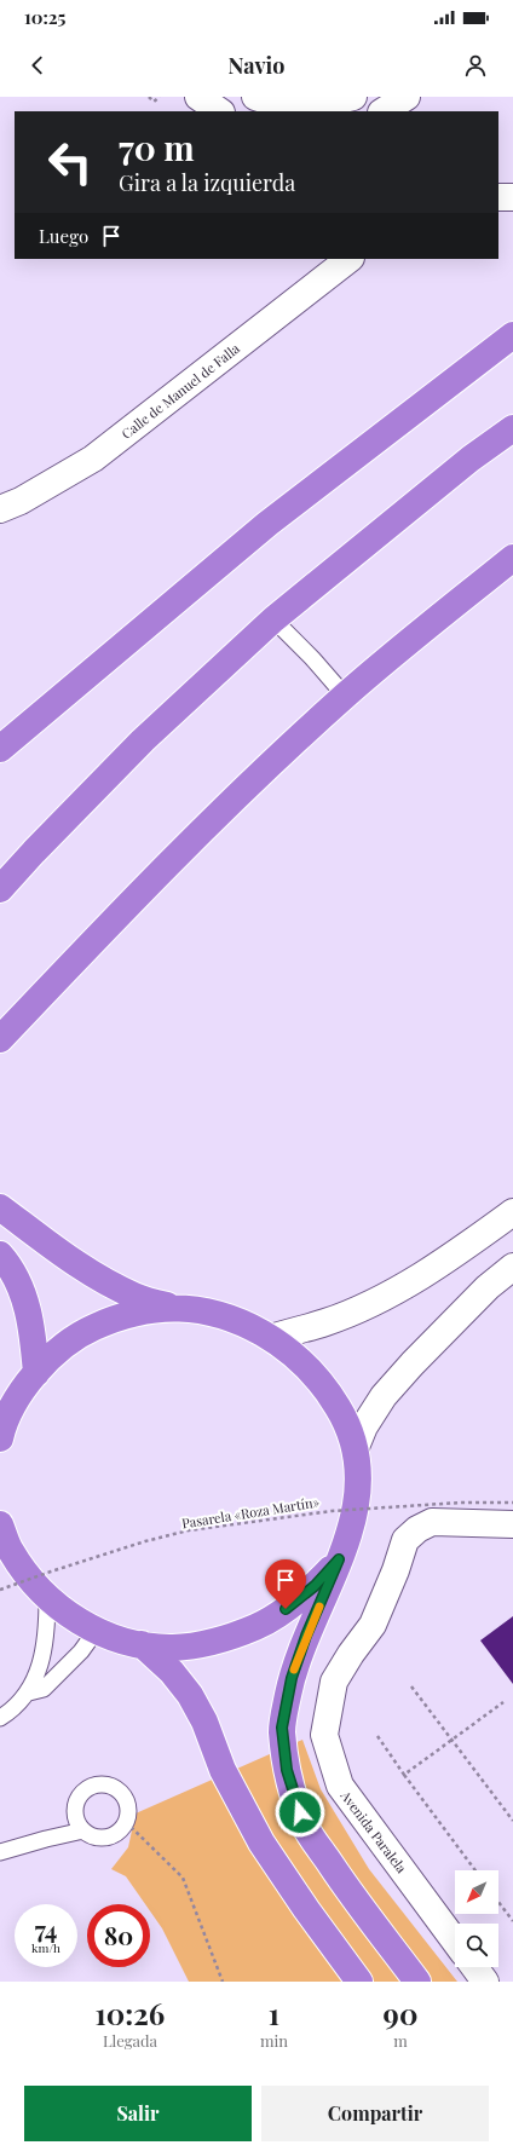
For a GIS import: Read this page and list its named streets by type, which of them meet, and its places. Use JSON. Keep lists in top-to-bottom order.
{
  "streets": {
    "street": ["Calle de Manuel de Falla", "Avenida Paralela"],
    "path": ["Pasarela «Roza Martín»"]
  },
  "north": "bottom left",
  "page": {
    "status": "10:25",
    "header": "Navio",
    "turn": ["70 m", "Gira a la izquierda"],
    "then": "Luego",
    "speed": "74 km/h",
    "limit": "80",
    "eta": [
      "10:26",
      "Llegada",
      "1",
      "min",
      "90",
      "m"
    ],
    "buttons": ["Salir", "Compartir"]
  }
}
